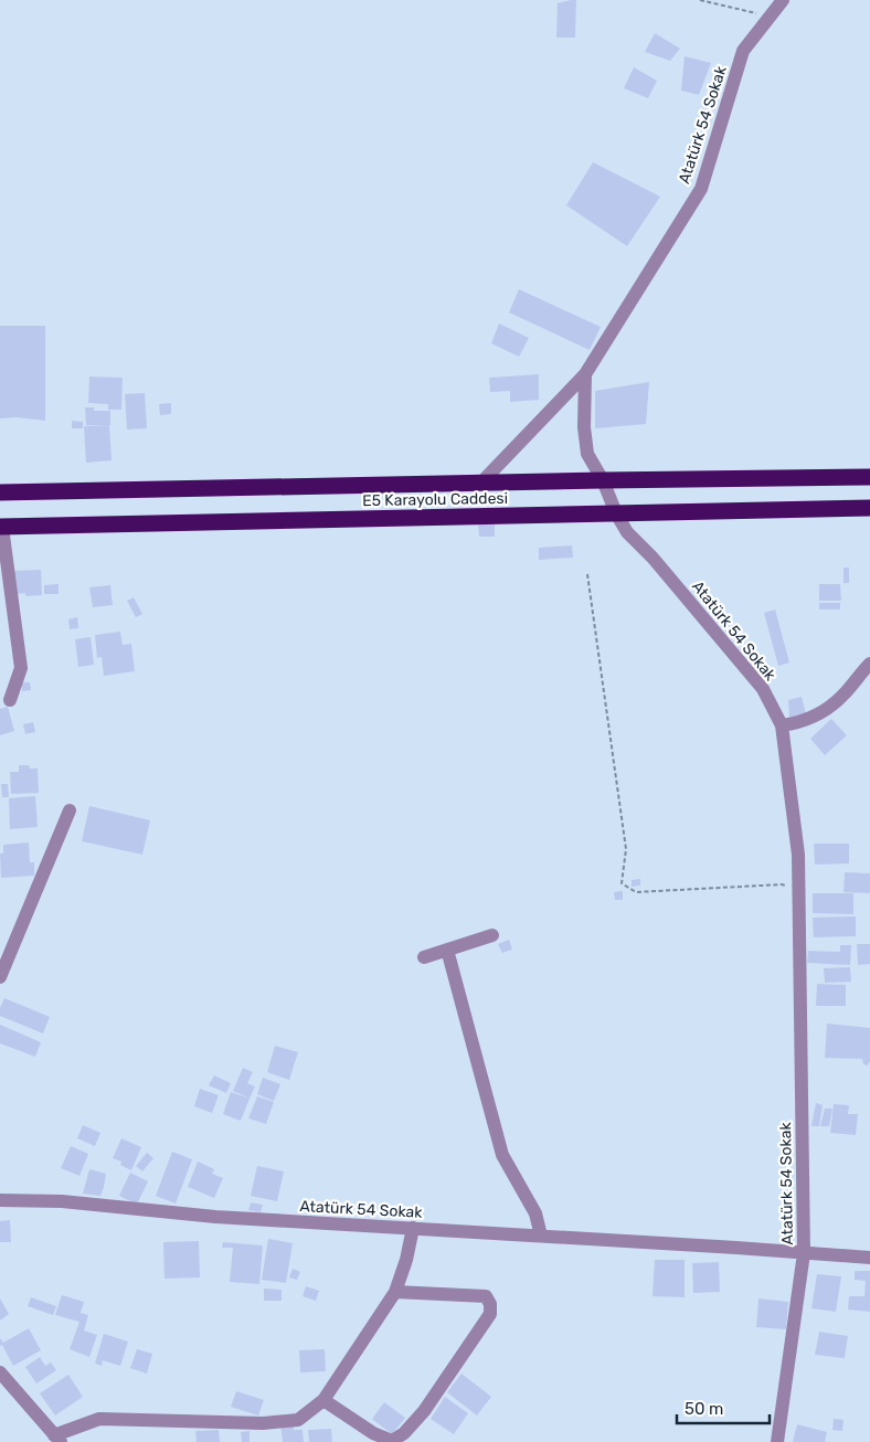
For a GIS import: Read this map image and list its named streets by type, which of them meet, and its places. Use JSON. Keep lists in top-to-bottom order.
{
  "streets": {
    "highway": ["E5 Karayolu Caddesi"],
    "street": ["Atatürk 54 Sokak"]
  },
  "crossings": [
    ["Atatürk 54 Sokak", "E5 Karayolu Caddesi"]
  ],
  "scale_bar": "50 m"
}
